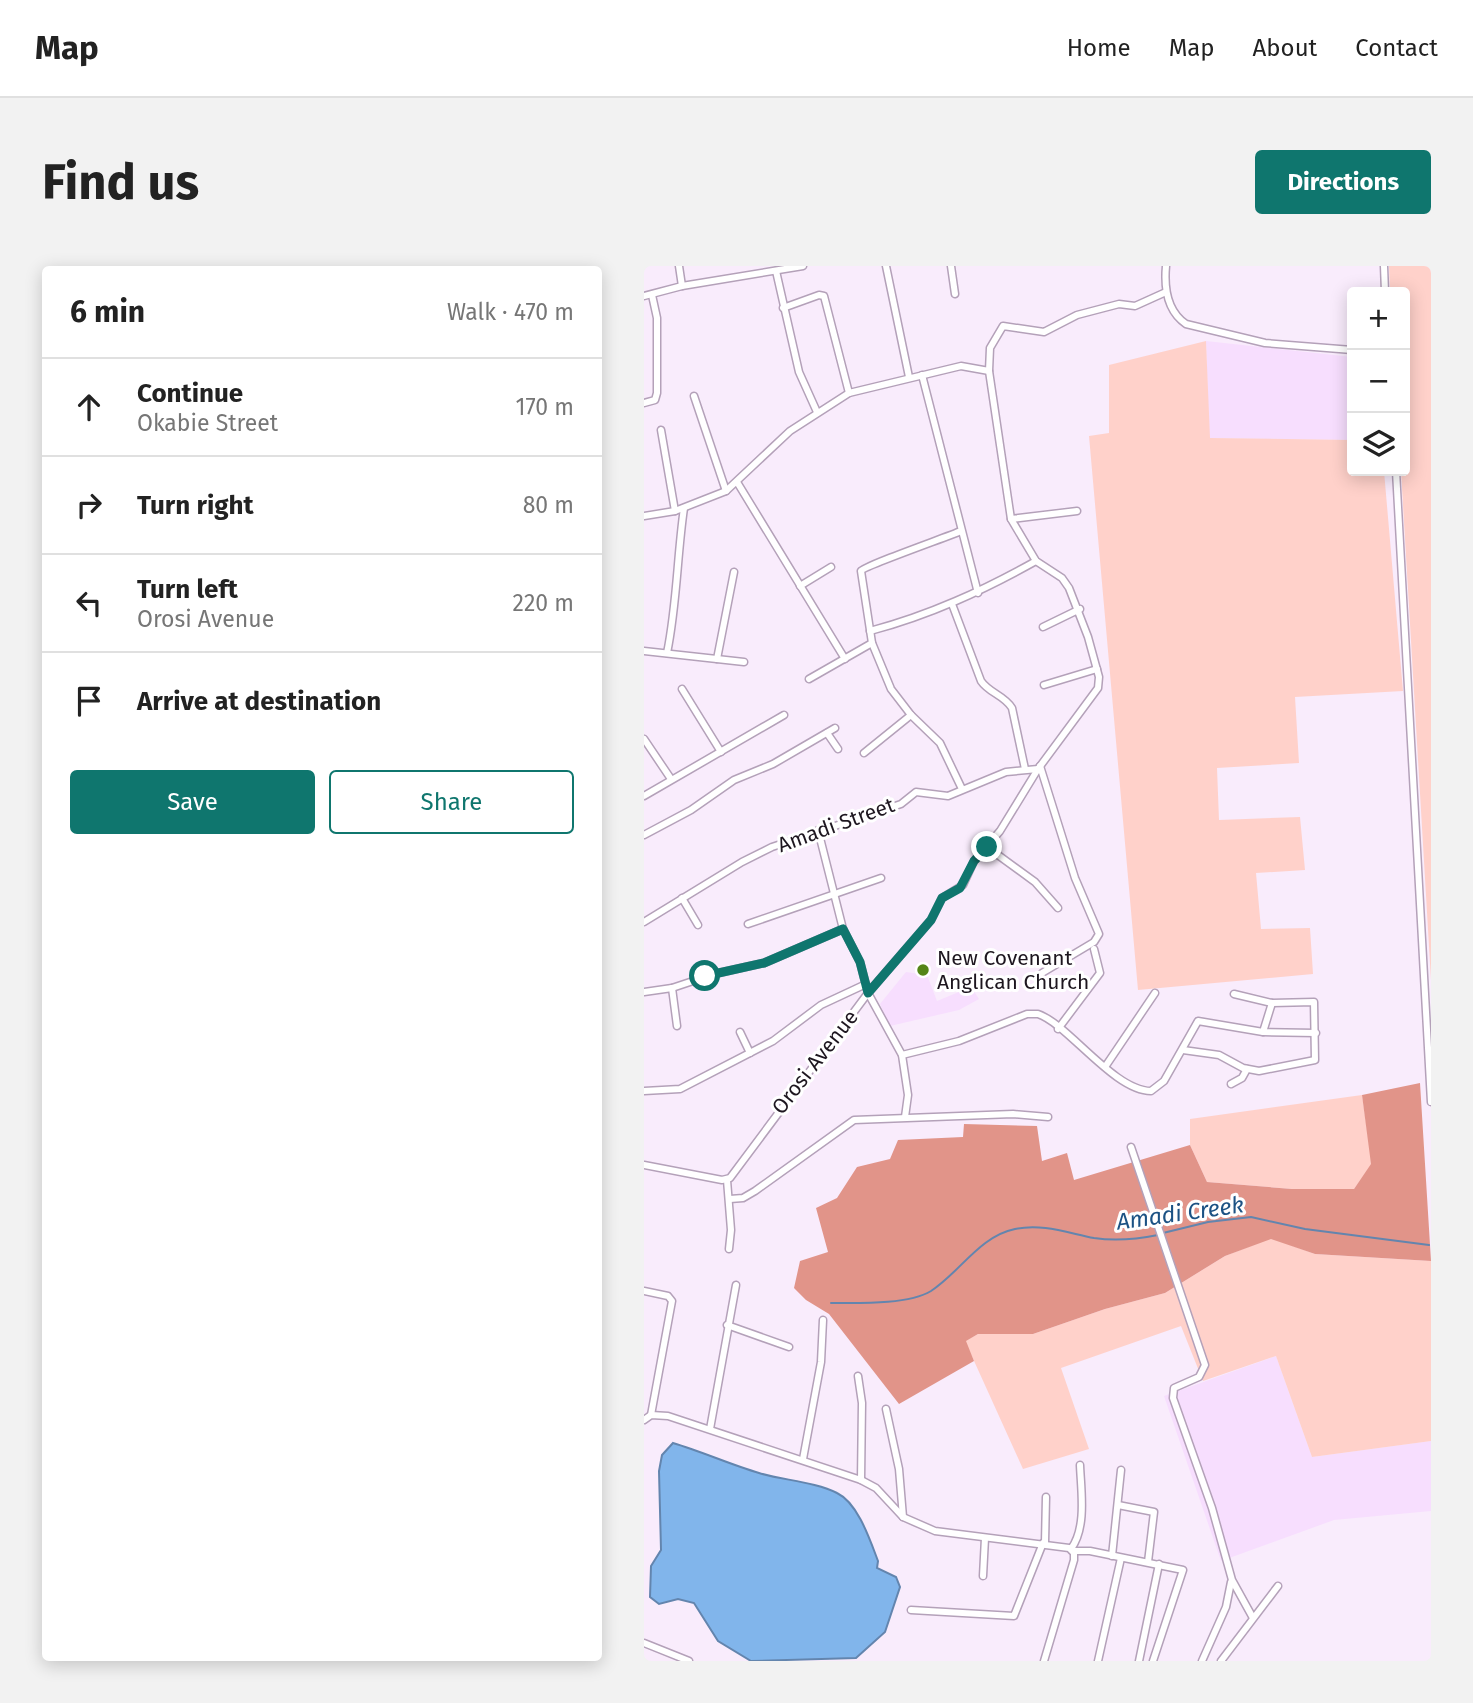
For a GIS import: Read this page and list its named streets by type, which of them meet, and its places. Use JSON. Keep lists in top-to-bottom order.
{
  "streets": {
    "street": ["Amadi Street", "Orosi Avenue"]
  },
  "crossings": [
    ["Amadi Street", "Orosi Avenue"]
  ],
  "water": ["Amadi Creek"],
  "places": ["New Covenant Anglican Church"],
  "page": {
    "header": "Map",
    "nav": [
      "Home",
      "Map",
      "About",
      "Contact"
    ],
    "buttons": [
      "Directions",
      ["Save", "Share"]
    ],
    "title": "Find us",
    "heading": ["6 min", "Walk · 470 m"],
    "map_buttons": ["+", "−"],
    "list": [
      ["Continue", "Okabie Street", "170 m"],
      ["Turn right", "80 m"],
      ["Turn left", "Orosi Avenue", "220 m"],
      "Arrive at destination"
    ]
  }
}
